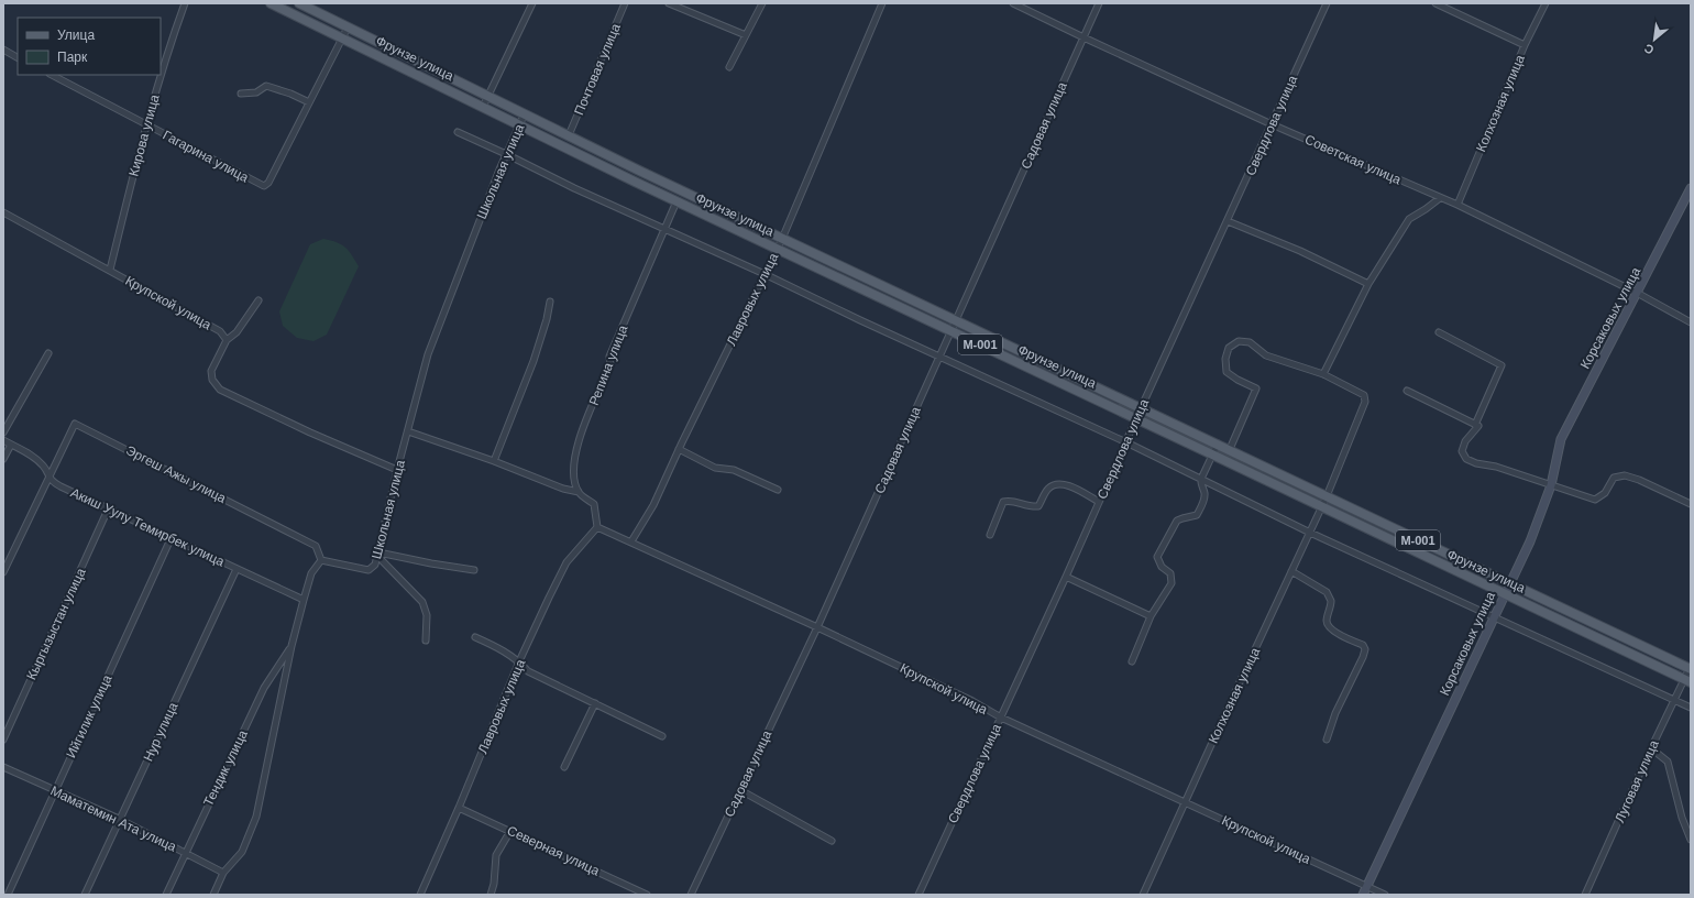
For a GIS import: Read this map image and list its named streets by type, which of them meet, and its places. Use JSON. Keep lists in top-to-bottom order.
{
  "streets": {
    "main road": ["Фрунзе улица", "M-001"],
    "street": [
      "Почтовая улица",
      "Колхозная улица",
      "Садовая улица",
      "Свердлова улица",
      "Кирова улица",
      "Гагарина улица",
      "Советская улица",
      "Школьная улица",
      "Лавровых улица",
      "Крупской улица",
      "Корсаковых улица",
      "Репина улица",
      "Эргеш Ажы улица",
      "Акиш Уулу Темирбек улица",
      "Кыргызыстан улица",
      "Ийгилик улица",
      "Нур улица",
      "Тендик улица",
      "Луговая улица",
      "Маматемин Ата улица",
      "Северная улица"
    ]
  },
  "crossings": [
    ["Фрунзе улица", "Почтовая улица"],
    ["Фрунзе улица", "Колхозная улица"],
    ["Фрунзе улица", "Садовая улица"],
    ["Фрунзе улица", "Свердлова улица"],
    ["Фрунзе улица", "Школьная улица"],
    ["Фрунзе улица", "Лавровых улица"],
    ["Фрунзе улица", "Корсаковых улица"],
    ["Фрунзе улица", "Репина улица"],
    ["Фрунзе улица", "Луговая улица"],
    ["Колхозная улица", "Советская улица"],
    ["Колхозная улица", "Крупской улица"],
    ["Садовая улица", "Советская улица"],
    ["Садовая улица", "Крупской улица"],
    ["Свердлова улица", "Советская улица"],
    ["Свердлова улица", "Крупской улица"],
    ["Кирова улица", "Гагарина улица"],
    ["Кирова улица", "Крупской улица"],
    ["Советская улица", "Корсаковых улица"],
    ["Школьная улица", "Эргеш Ажы улица"],
    ["Лавровых улица", "Крупской улица"],
    ["Лавровых улица", "Северная улица"],
    ["Крупской улица", "Корсаковых улица"],
    ["Эргеш Ажы улица", "Акиш Уулу Темирбек улица"],
    ["Акиш Уулу Темирбек улица", "Кыргызыстан улица"],
    ["Акиш Уулу Темирбек улица", "Ийгилик улица"],
    ["Акиш Уулу Темирбек улица", "Нур улица"],
    ["Ийгилик улица", "Маматемин Ата улица"],
    ["Нур улица", "Маматемин Ата улица"],
    ["Тендик улица", "Маматемин Ата улица"]
  ],
  "legend": ["Улица", "Парк"],
  "north": "bottom left"
}
